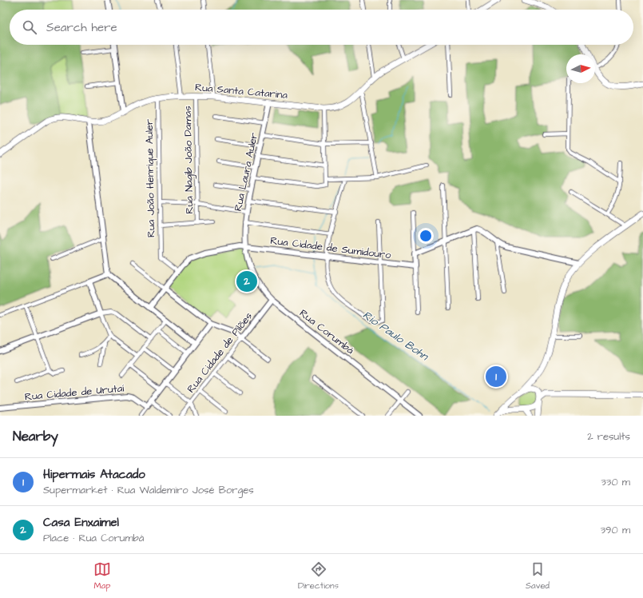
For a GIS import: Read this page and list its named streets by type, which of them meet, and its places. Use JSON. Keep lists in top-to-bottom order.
{
  "streets": {
    "main road": ["Rua Santa Catarina"],
    "street": [
      "Rua Nagib João Damas",
      "Rua Laura Auler",
      "Rua João Henrique Auler",
      "Rua Cidade de Sumidouro",
      "Rua Corumbá",
      "Rua Cidade de Pilões",
      "Rua Cidade de Urutaí"
    ]
  },
  "crossings": [
    ["Rua Santa Catarina", "Rua Nagib João Damas"],
    ["Rua Santa Catarina", "Rua Laura Auler"],
    ["Rua Santa Catarina", "Rua João Henrique Auler"],
    ["Rua Laura Auler", "Rua Cidade de Sumidouro"],
    ["Rua Laura Auler", "Rua Corumbá"],
    ["Rua João Henrique Auler", "Rua Cidade de Sumidouro"],
    ["Rua Cidade de Sumidouro", "Rua Corumbá"],
    ["Rua Corumbá", "Rua Cidade de Pilões"]
  ],
  "water": ["Rio Paulo Bohn"],
  "north": "right",
  "page": {
    "search": "Search here",
    "pins": ["2", "1"],
    "heading": ["Nearby", "2 results"],
    "list": [
      {
        "mark": "1",
        "name": "Hipermais Atacado",
        "note": "Supermarket · Rua Waldemiro José Borges",
        "value": "330 m"
      },
      {
        "mark": "2",
        "name": "Casa Enxaimel",
        "note": "Place · Rua Corumbá",
        "value": "390 m"
      }
    ],
    "nav": ["Map", "Directions", "Saved"]
  }
}
